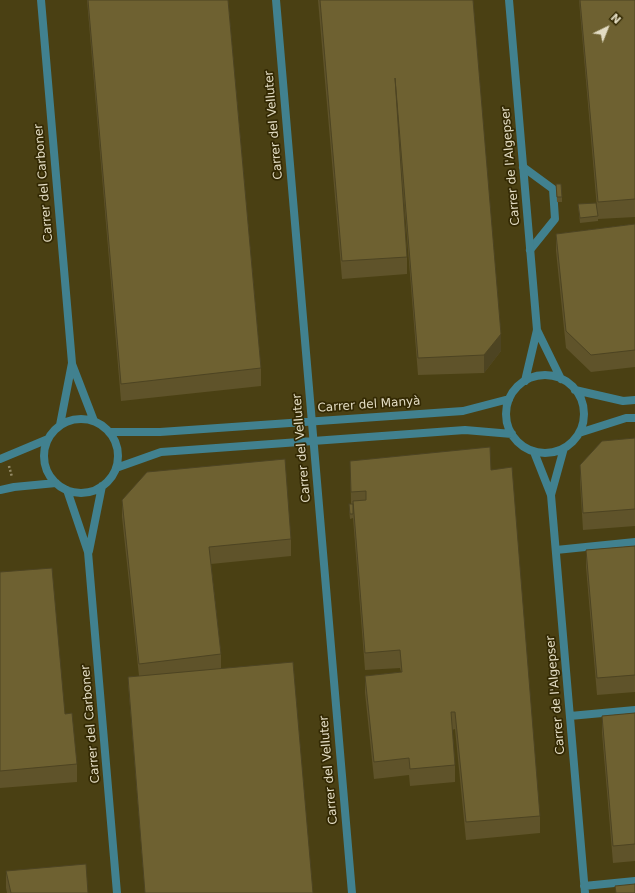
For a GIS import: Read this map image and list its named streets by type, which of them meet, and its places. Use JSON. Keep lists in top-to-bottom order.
{
  "streets": {
    "street": [
      "Carrer del Velluter",
      "Carrer de l'Algepser",
      "Carrer del Carboner",
      "Carrer del Manyà"
    ]
  },
  "crossings": [
    ["Carrer del Velluter", "Carrer del Manyà"],
    ["Carrer del Carboner", "Carrer del Manyà"]
  ],
  "north": "top right"
}
